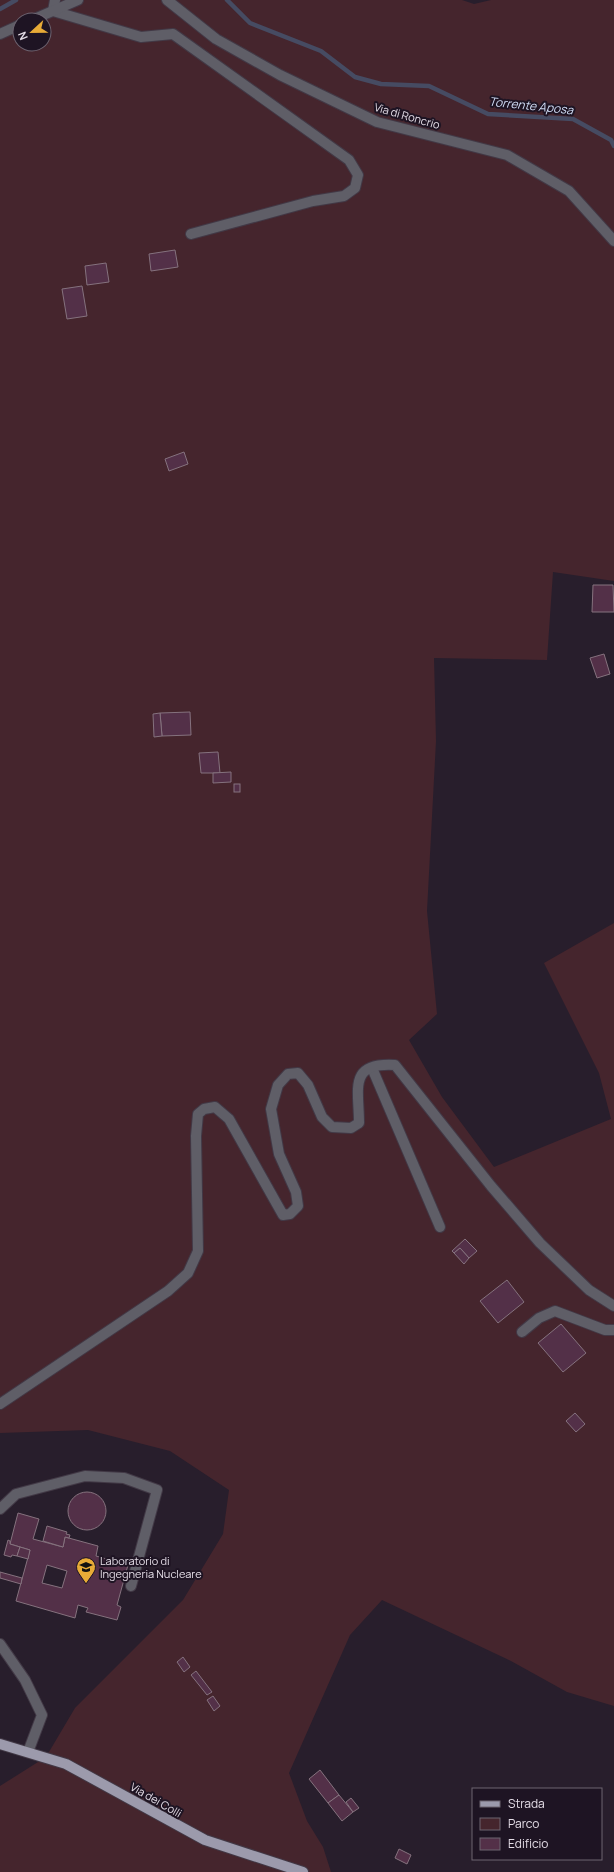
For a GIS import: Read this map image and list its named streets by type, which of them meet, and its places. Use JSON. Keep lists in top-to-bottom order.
{
  "streets": {
    "main road": ["Via dei Colli"],
    "street": ["Via di Roncrio"]
  },
  "water": ["Torrente Aposa"],
  "places": {
    "school or university": ["Laboratorio di Ingegneria Nucleare"]
  },
  "legend": ["Strada", "Parco", "Edificio"],
  "north": "left"
}
